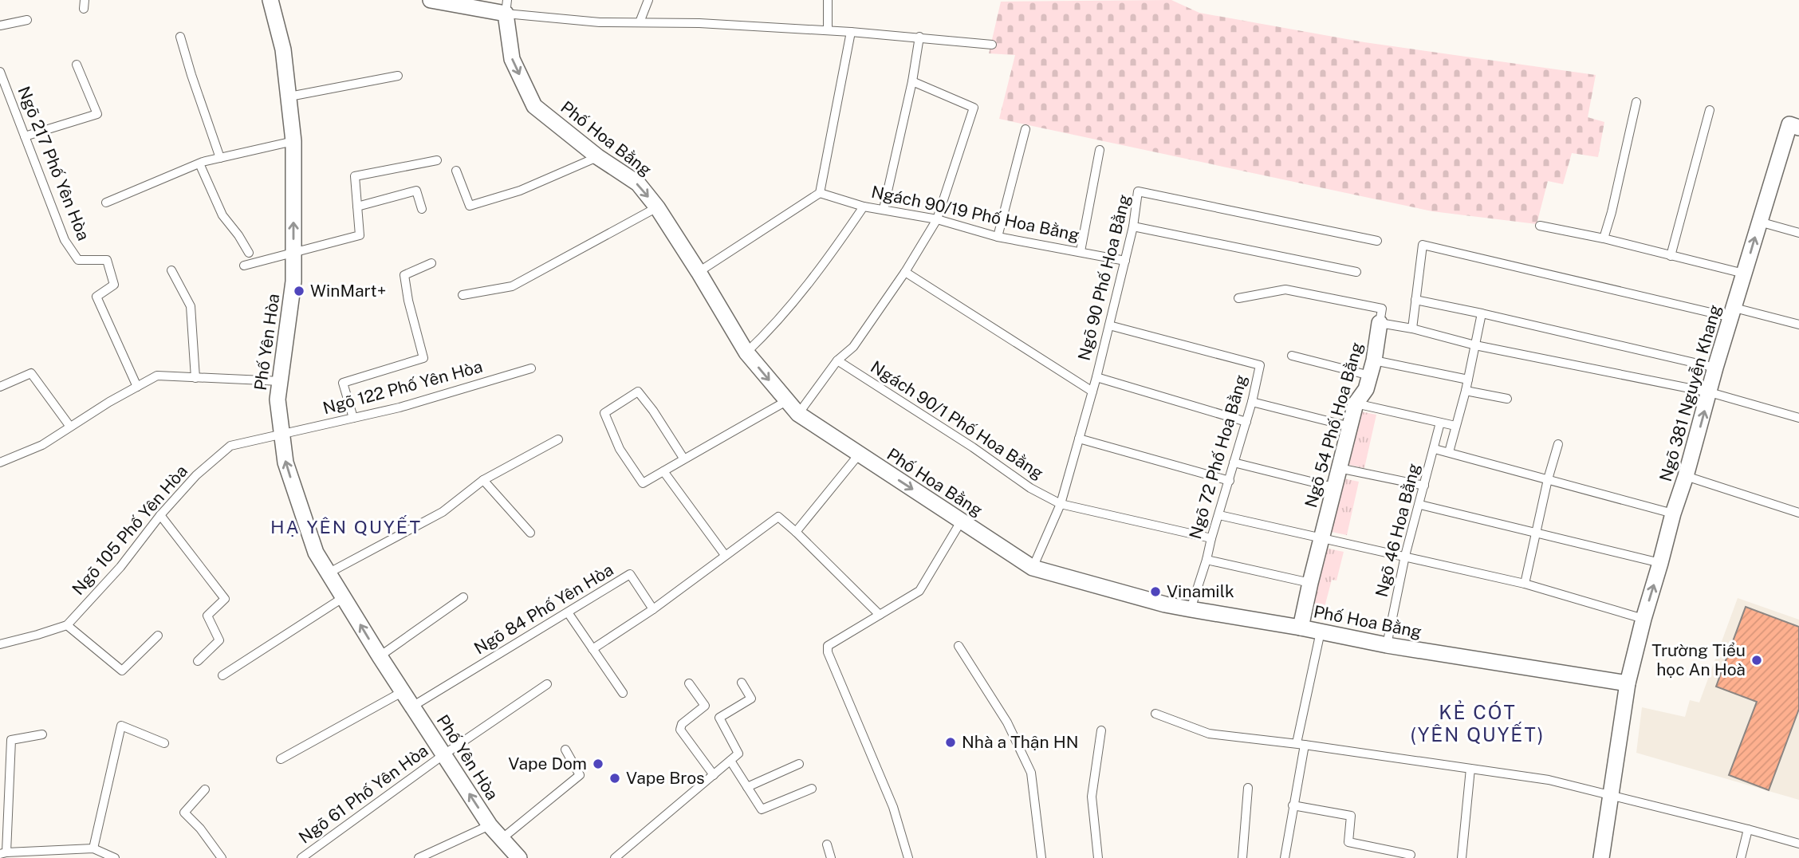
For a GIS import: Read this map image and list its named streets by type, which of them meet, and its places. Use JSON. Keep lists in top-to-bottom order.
{
  "streets": {
    "street": [
      "Phố Hoa Bằng",
      "Phố Yên Hòa",
      "Ngõ 381 Nguyễn Khang",
      "Ngõ 54 Phố Hoa Bằng"
    ],
    "lane": [
      "Ngõ 217 Phố Yên Hòa",
      "Ngách 90/19 Phố Hoa Bằng",
      "Ngõ 90 Phố Hoa Bằng",
      "Ngõ 122 Phố Yên Hòa",
      "Ngách 90/1 Phố Hoa Bằng",
      "Ngõ 72 Phố Hoa Bằng",
      "Ngõ 105 Phố Yên Hòa",
      "Ngõ 46 Hoa Bằng",
      "Ngõ 84 Phố Yên Hòa",
      "Ngõ 61 Phố Yên Hòa"
    ]
  },
  "crossings": [
    ["Phố Hoa Bằng", "Ngõ 90 Phố Hoa Bằng"],
    ["Phố Hoa Bằng", "Ngõ 381 Nguyễn Khang"],
    ["Phố Hoa Bằng", "Ngõ 54 Phố Hoa Bằng"],
    ["Phố Hoa Bằng", "Ngõ 72 Phố Hoa Bằng"],
    ["Phố Hoa Bằng", "Ngõ 46 Hoa Bằng"],
    ["Ngách 90/19 Phố Hoa Bằng", "Ngõ 90 Phố Hoa Bằng"],
    ["Ngõ 90 Phố Hoa Bằng", "Ngách 90/1 Phố Hoa Bằng"],
    ["Ngõ 90 Phố Hoa Bằng", "Ngõ 72 Phố Hoa Bằng"],
    ["Phố Yên Hòa", "Ngõ 122 Phố Yên Hòa"],
    ["Phố Yên Hòa", "Ngõ 105 Phố Yên Hòa"],
    ["Phố Yên Hòa", "Ngõ 84 Phố Yên Hòa"],
    ["Phố Yên Hòa", "Ngõ 61 Phố Yên Hòa"],
    ["Ngõ 122 Phố Yên Hòa", "Ngõ 105 Phố Yên Hòa"],
    ["Ngách 90/1 Phố Hoa Bằng", "Ngõ 72 Phố Hoa Bằng"]
  ],
  "one_way": ["Phố Yên Hòa"],
  "districts": ["HẠ YÊN QUYẾT", "KẺ CÓT (YÊN QUYẾT)"],
  "places": [
    "WinMart+",
    "Vinamilk",
    "Trường Tiểu học An Hoà",
    "Nhà a Thận HN",
    "Vape Dom",
    "Vape Bros"
  ]
}
